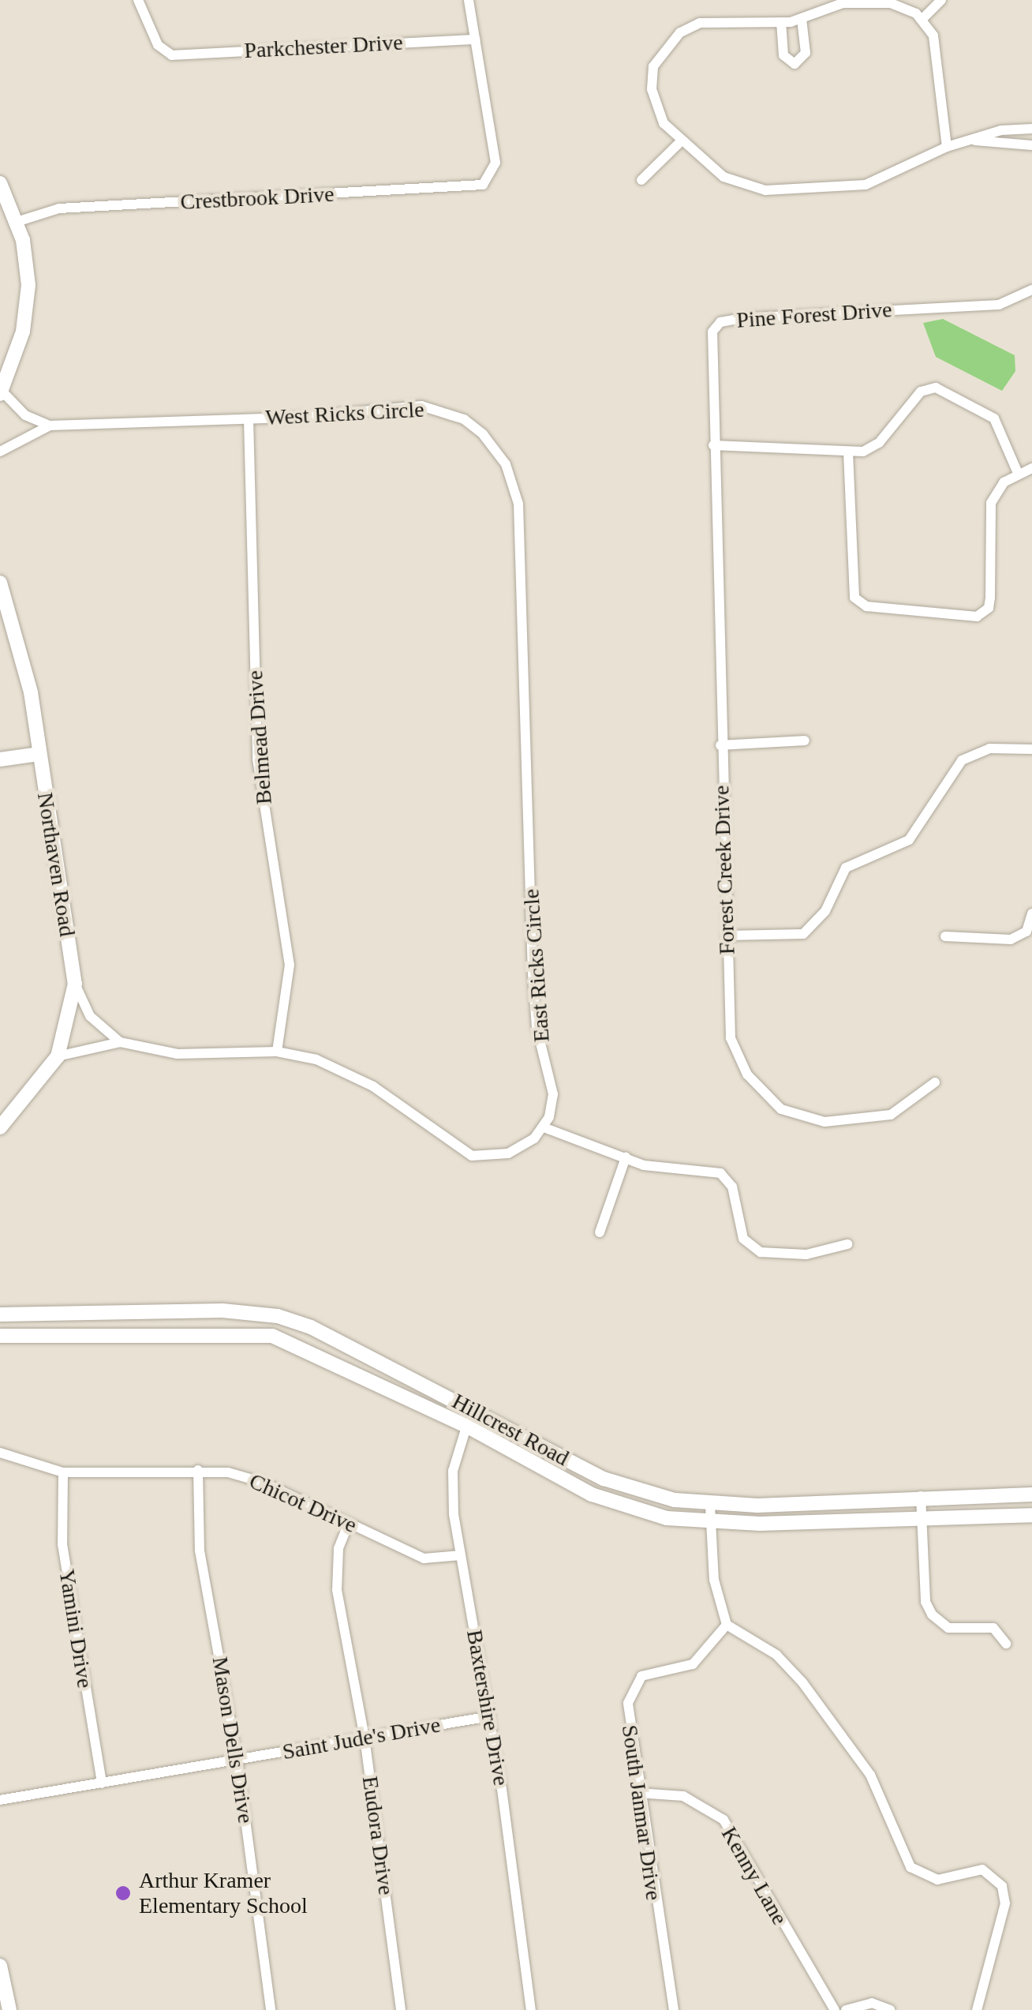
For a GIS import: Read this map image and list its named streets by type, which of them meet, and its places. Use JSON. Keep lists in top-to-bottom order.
{
  "streets": {
    "main road": ["Northaven Road", "Hillcrest Road"],
    "street": [
      "Parkchester Drive",
      "Crestbrook Drive",
      "Pine Forest Drive",
      "West Ricks Circle",
      "Belmead Drive",
      "Forest Creek Drive",
      "East Ricks Circle",
      "Chicot Drive",
      "Yamini Drive",
      "Baxtershire Drive",
      "Saint Jude's Drive",
      "Mason Dells Drive",
      "South Janmar Drive",
      "Eudora Drive",
      "Kenny Lane"
    ]
  },
  "crossings": [
    ["Parkchester Drive", "Crestbrook Drive"],
    ["Pine Forest Drive", "Forest Creek Drive"],
    ["West Ricks Circle", "Belmead Drive"],
    ["West Ricks Circle", "East Ricks Circle"],
    ["Hillcrest Road", "Baxtershire Drive"],
    ["Chicot Drive", "Yamini Drive"],
    ["Chicot Drive", "Baxtershire Drive"],
    ["Chicot Drive", "Mason Dells Drive"],
    ["Chicot Drive", "Eudora Drive"],
    ["Yamini Drive", "Saint Jude's Drive"],
    ["Baxtershire Drive", "Saint Jude's Drive"],
    ["Saint Jude's Drive", "Mason Dells Drive"],
    ["Saint Jude's Drive", "Eudora Drive"],
    ["South Janmar Drive", "Kenny Lane"]
  ],
  "places": ["Arthur Kramer Elementary School"]
}
